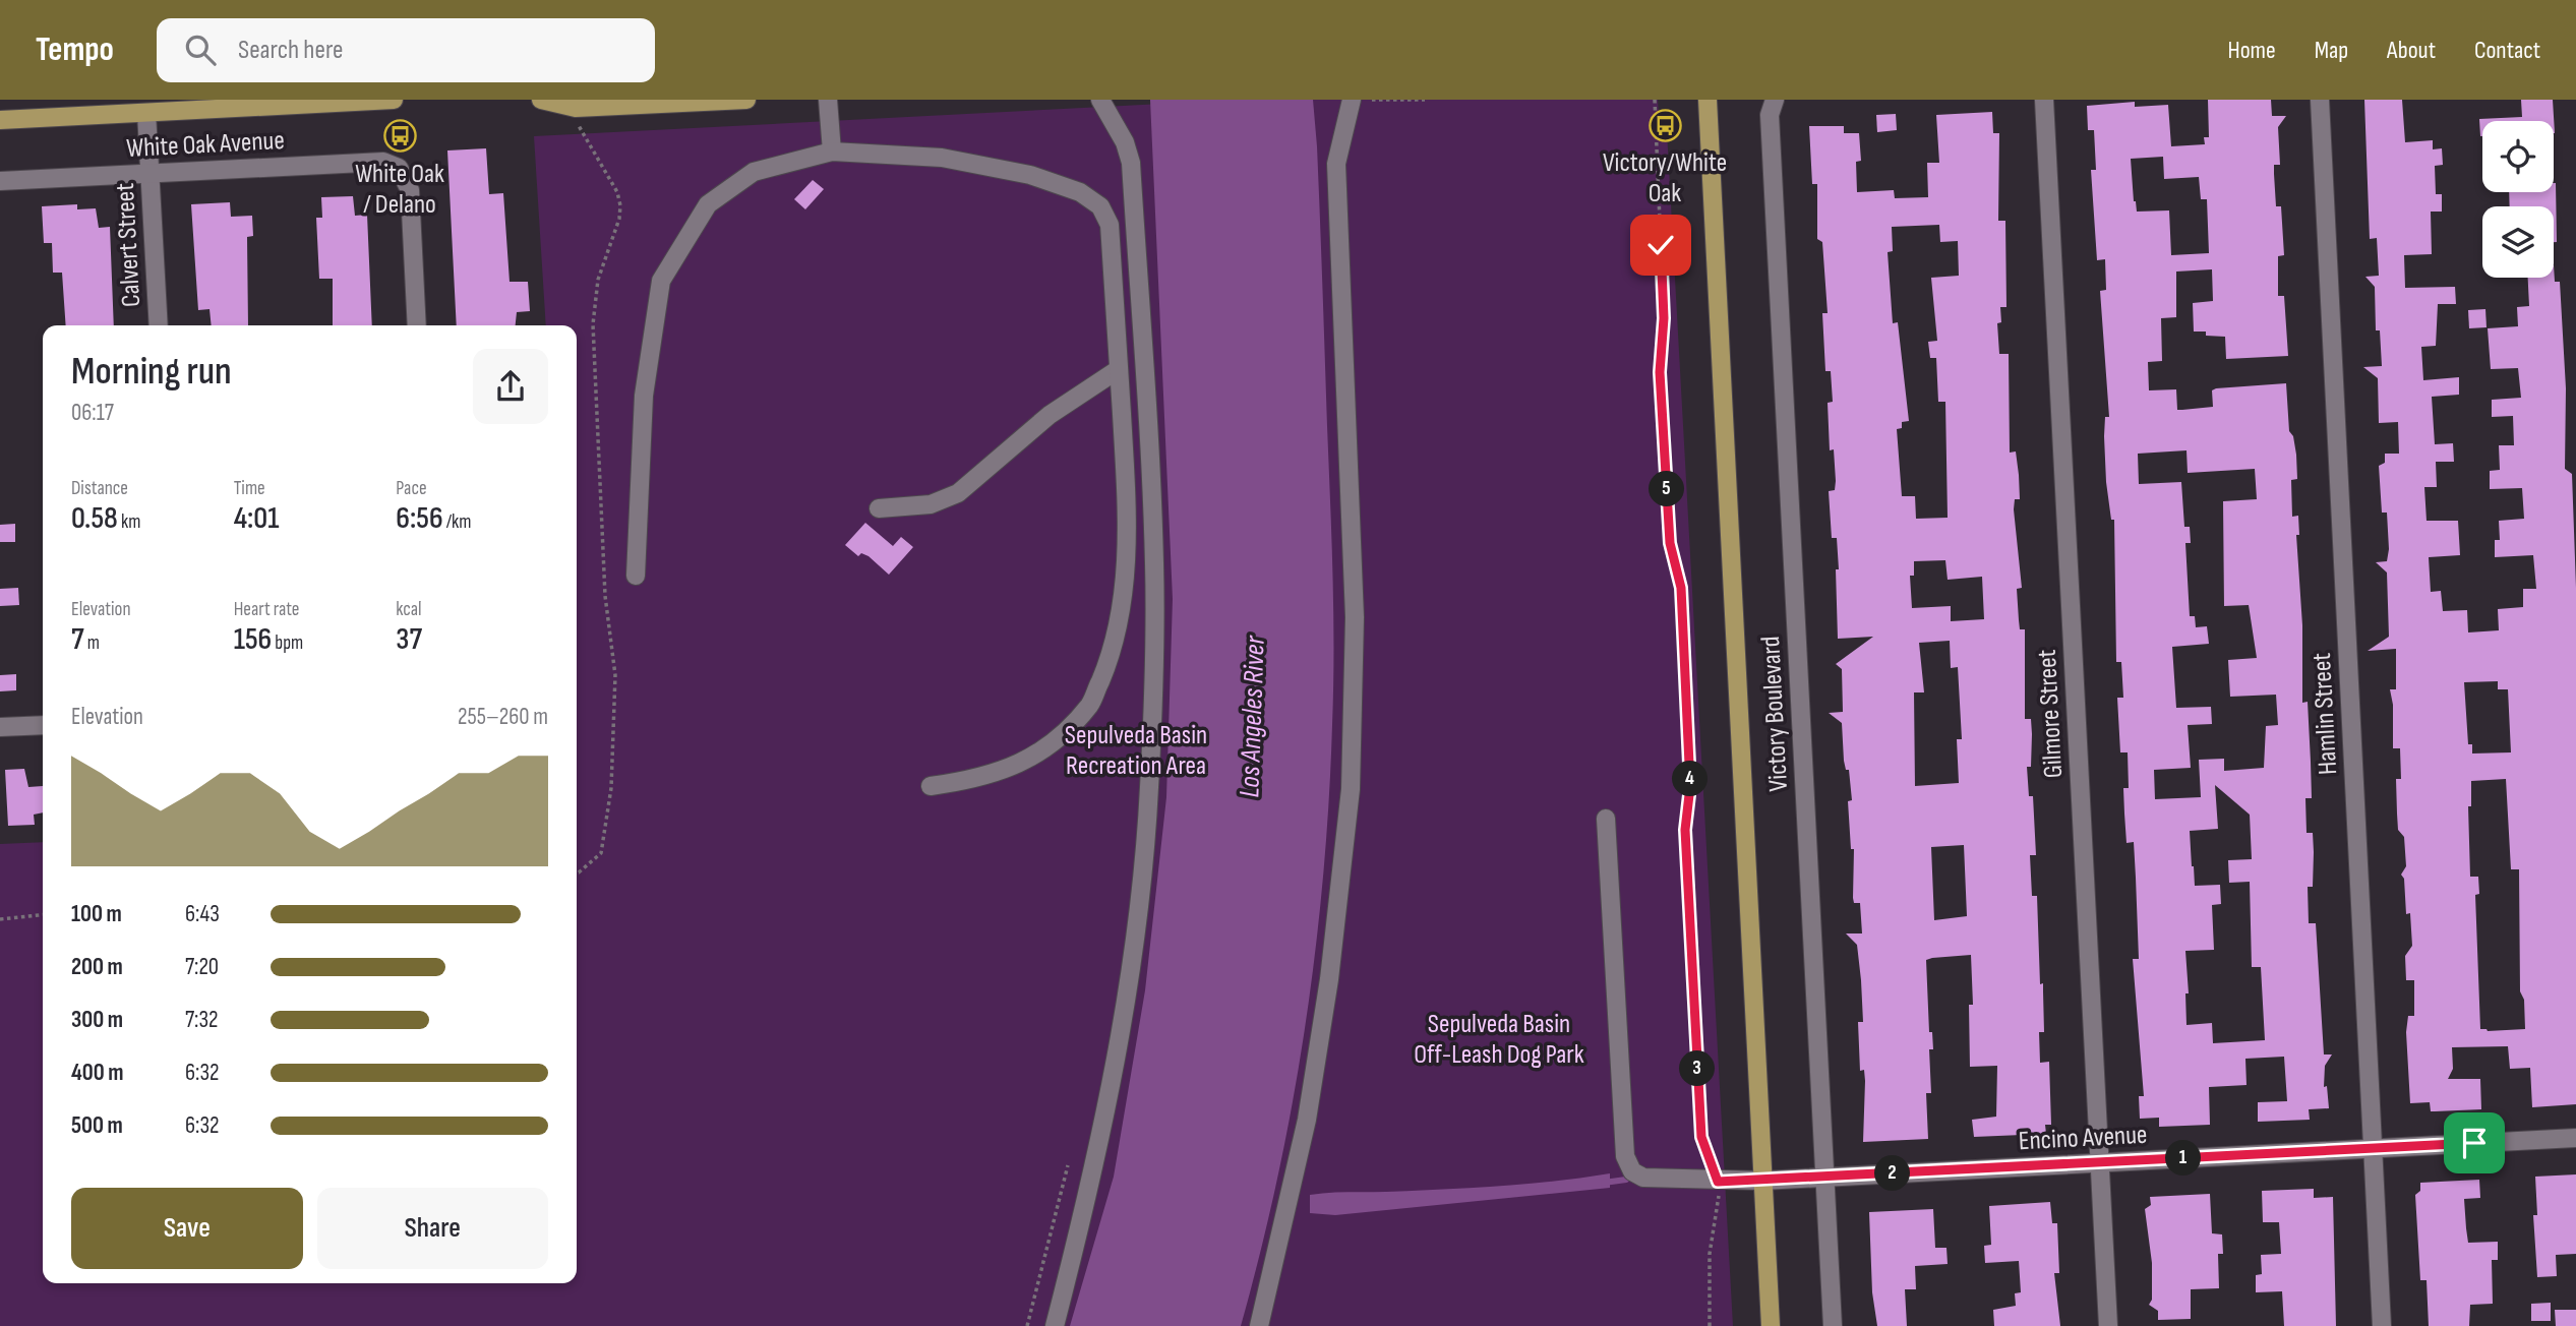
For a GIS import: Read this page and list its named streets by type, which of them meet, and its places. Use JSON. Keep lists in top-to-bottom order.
{
  "streets": {
    "main road": ["White Oak Avenue", "Victory Boulevard"],
    "street": [
      "Calvert Street",
      "Gilmore Street",
      "Hamlin Street",
      "Encino Avenue"
    ]
  },
  "crossings": [
    ["White Oak Avenue", "Calvert Street"],
    ["Victory Boulevard", "Encino Avenue"],
    ["Gilmore Street", "Encino Avenue"],
    ["Hamlin Street", "Encino Avenue"]
  ],
  "water": ["Los Angeles River"],
  "parks": ["Sepulveda Basin Recreation Area", "Sepulveda Basin Off-Leash Dog Park"],
  "places": {
    "bus stop": ["Victory/White Oak", "White Oak / Delano"]
  },
  "page": {
    "header": "Tempo",
    "search": "Search here",
    "nav": [
      "Home",
      "Map",
      "About",
      "Contact"
    ],
    "heading": ["Morning run", "06:17"],
    "stats": [
      ["Distance", "0.58 km"],
      ["Time", "4:01"],
      ["Pace", "6:56 /km"],
      ["Elevation", "7 m"],
      ["Heart rate", "156 bpm"],
      ["kcal", "37"]
    ],
    "pins": [
      "5",
      "4",
      "3",
      "1",
      "2"
    ],
    "chart": ["Elevation", "255–260 m"],
    "list": [
      {
        "name": "100 m",
        "note": "6:43"
      },
      {
        "name": "200 m",
        "note": "7:20"
      },
      {
        "name": "300 m",
        "note": "7:32"
      },
      {
        "name": "400 m",
        "note": "6:32"
      },
      {
        "name": "500 m",
        "note": "6:32"
      }
    ],
    "buttons": ["Save", "Share"]
  }
}
